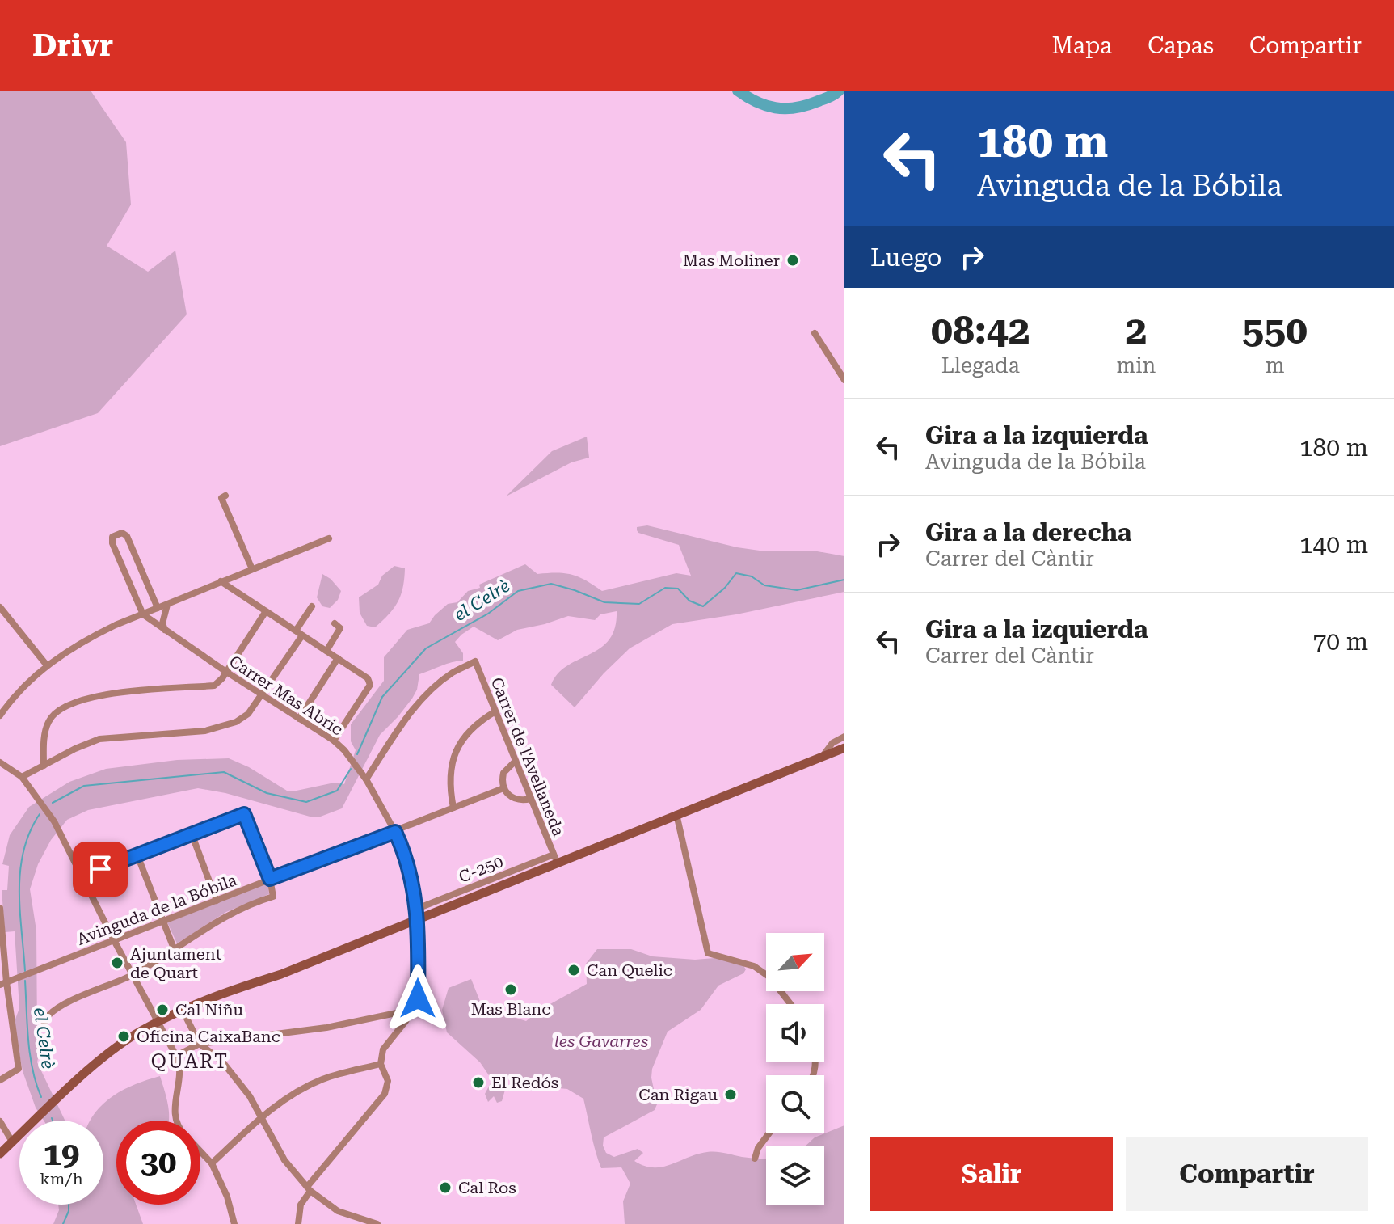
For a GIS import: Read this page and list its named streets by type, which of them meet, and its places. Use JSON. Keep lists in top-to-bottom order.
{
  "streets": {
    "main road": ["C-250"],
    "street": ["Carrer Mas Abric", "Carrer de l'Avellaneda", "Avinguda de la Bóbila"]
  },
  "crossings": [
    ["Carrer Mas Abric", "Carrer de l'Avellaneda"],
    ["Carrer Mas Abric", "C-250"],
    ["Carrer Mas Abric", "Avinguda de la Bóbila"],
    ["Carrer de l'Avellaneda", "C-250"]
  ],
  "districts": ["QUART"],
  "water": ["el Celrè"],
  "parks": ["les Gavarres"],
  "places": [
    "Mas Moliner",
    "Ajuntament de Quart",
    "Can Quelic",
    "Mas Blanc",
    "Cal Niñu",
    "Oficina CaixaBanc",
    "El Redós",
    "Can Rigau",
    "Cal Ros"
  ],
  "north": "top right",
  "page": {
    "header": "Drivr",
    "nav": ["Mapa", "Capas", "Compartir"],
    "turn": ["180 m", "Avinguda de la Bóbila"],
    "then": "Luego",
    "eta": [
      "08:42",
      "Llegada",
      "2",
      "min",
      "550",
      "m"
    ],
    "list": [
      {
        "name": "Gira a la izquierda",
        "note": "Avinguda de la Bóbila",
        "value": "180 m"
      },
      {
        "name": "Gira a la derecha",
        "note": "Carrer del Càntir",
        "value": "140 m"
      },
      {
        "name": "Gira a la izquierda",
        "note": "Carrer del Càntir",
        "value": "70 m"
      }
    ],
    "speed": "19 km/h",
    "limit": "30",
    "buttons": ["Salir", "Compartir"]
  }
}
